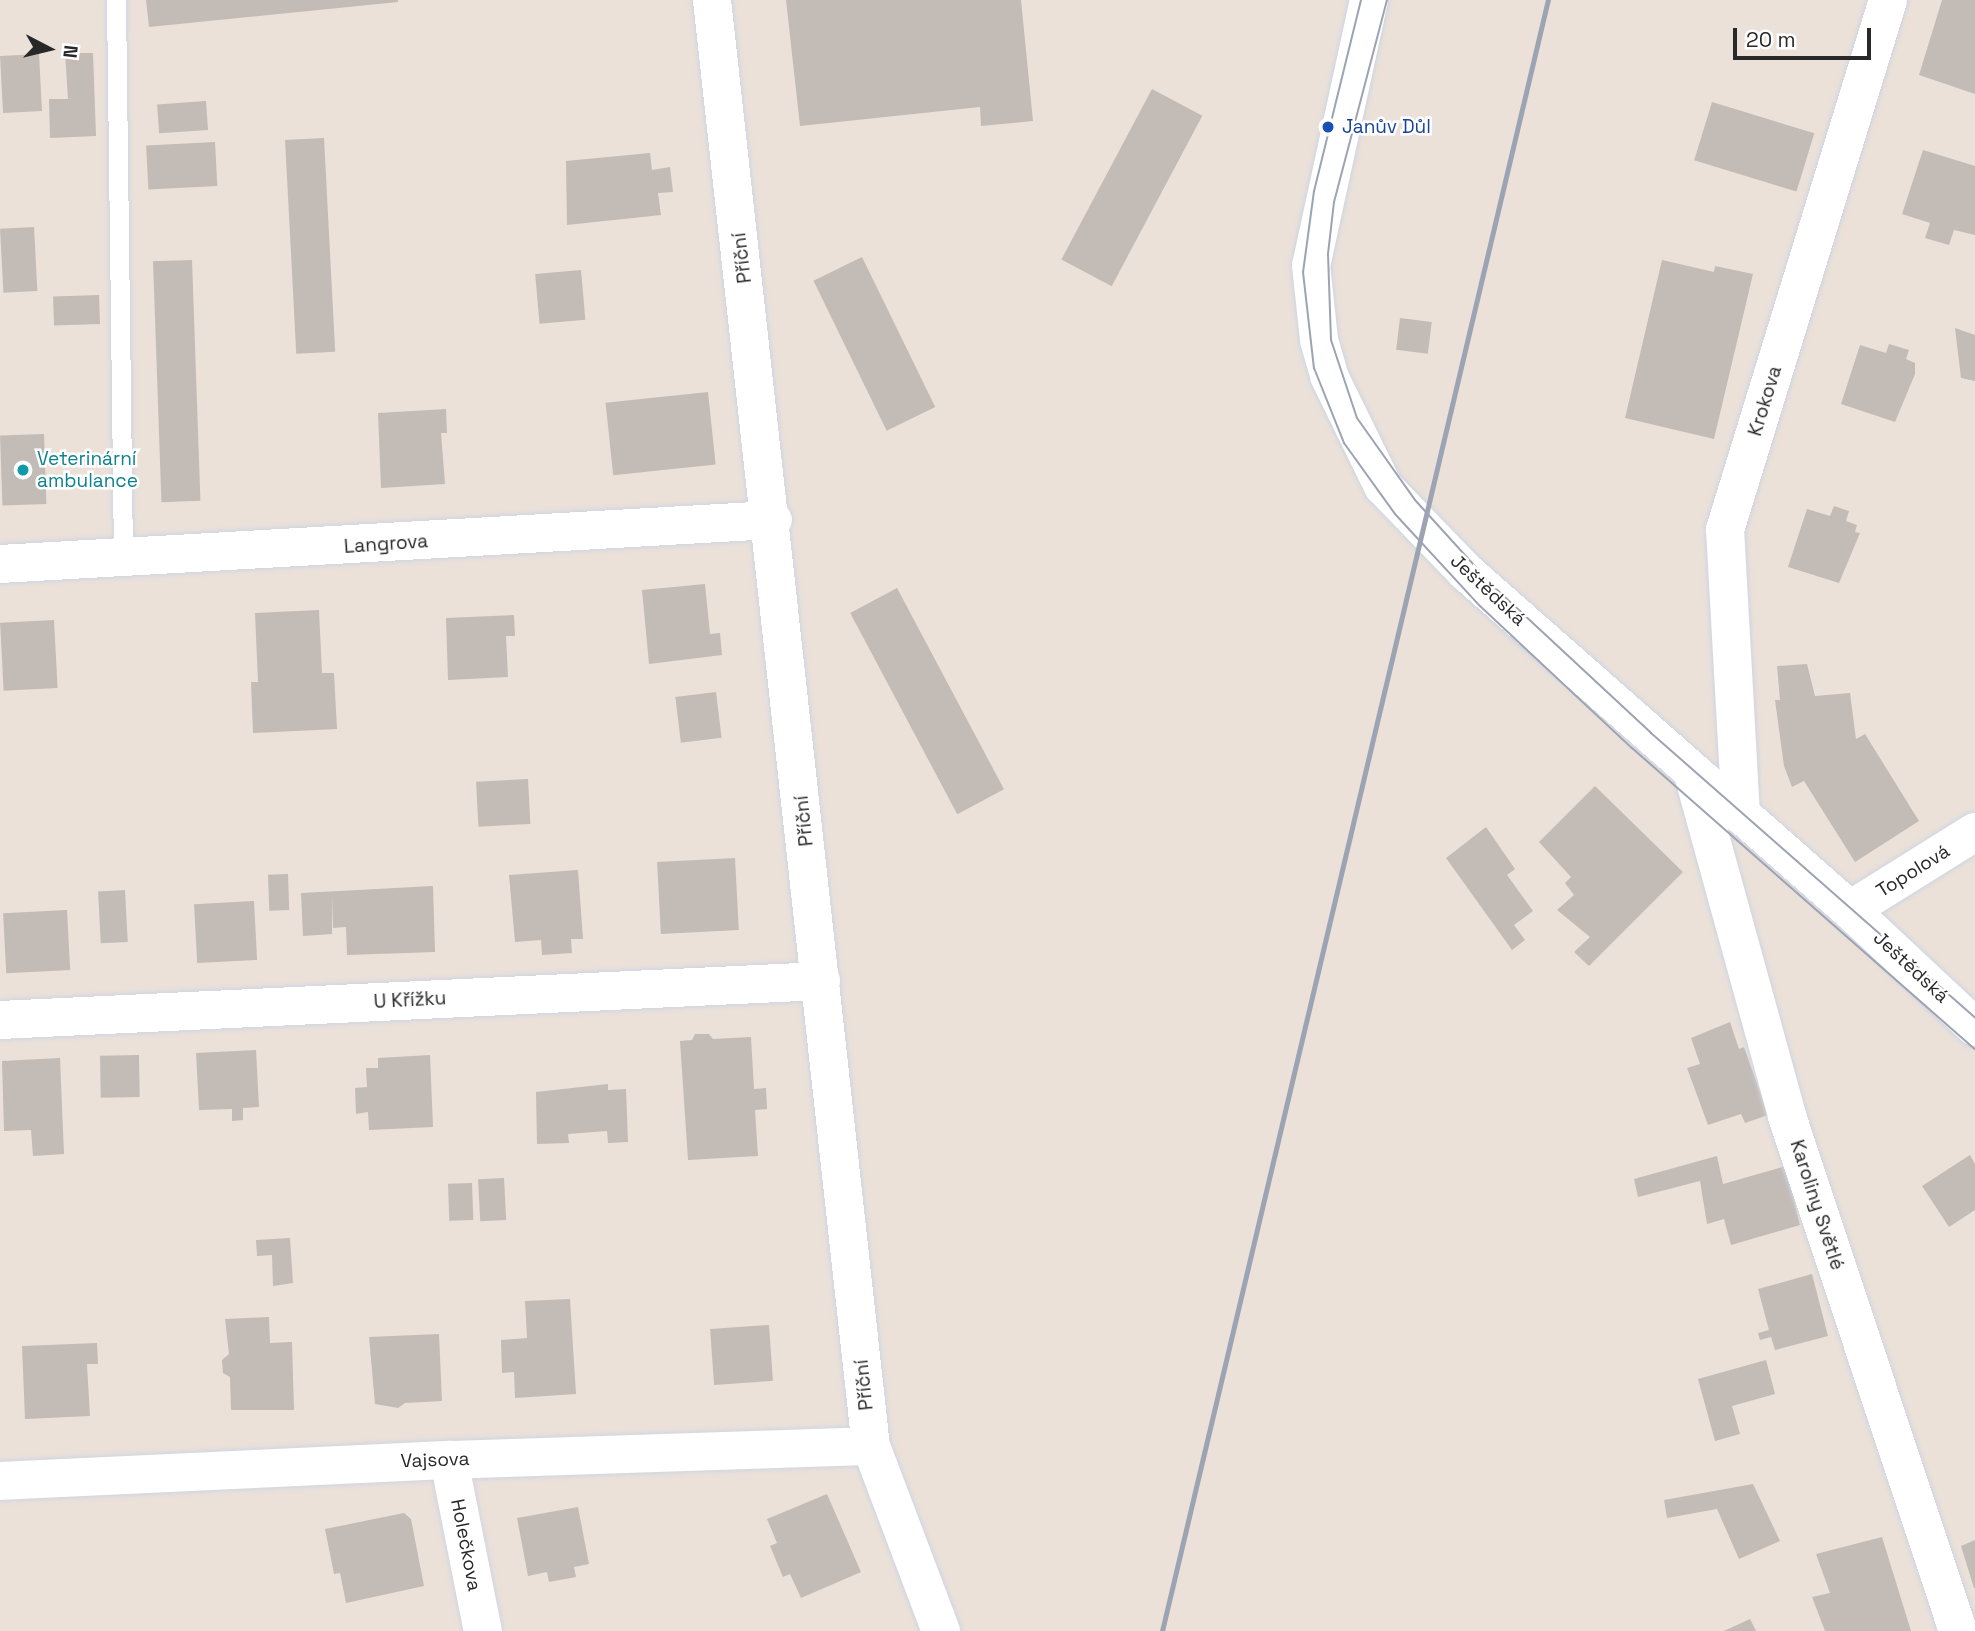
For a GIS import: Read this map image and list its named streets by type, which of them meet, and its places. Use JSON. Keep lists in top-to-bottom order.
{
  "streets": {
    "street": [
      "Příční",
      "Krokova",
      "Langrova",
      "Ještědská",
      "Topolová",
      "U Křížku",
      "Karoliny Světlé",
      "Vajsova",
      "Holečkova"
    ]
  },
  "crossings": [
    ["Příční", "Langrova"],
    ["Příční", "U Křížku"],
    ["Příční", "Vajsova"],
    ["Krokova", "Ještědská"],
    ["Ještědská", "Topolová"],
    ["Ještědská", "Karoliny Světlé"],
    ["Vajsova", "Holečkova"]
  ],
  "places": ["Janův Důl", "Veterinární ambulance"],
  "scale_bar": "20 m",
  "north": "right"
}
